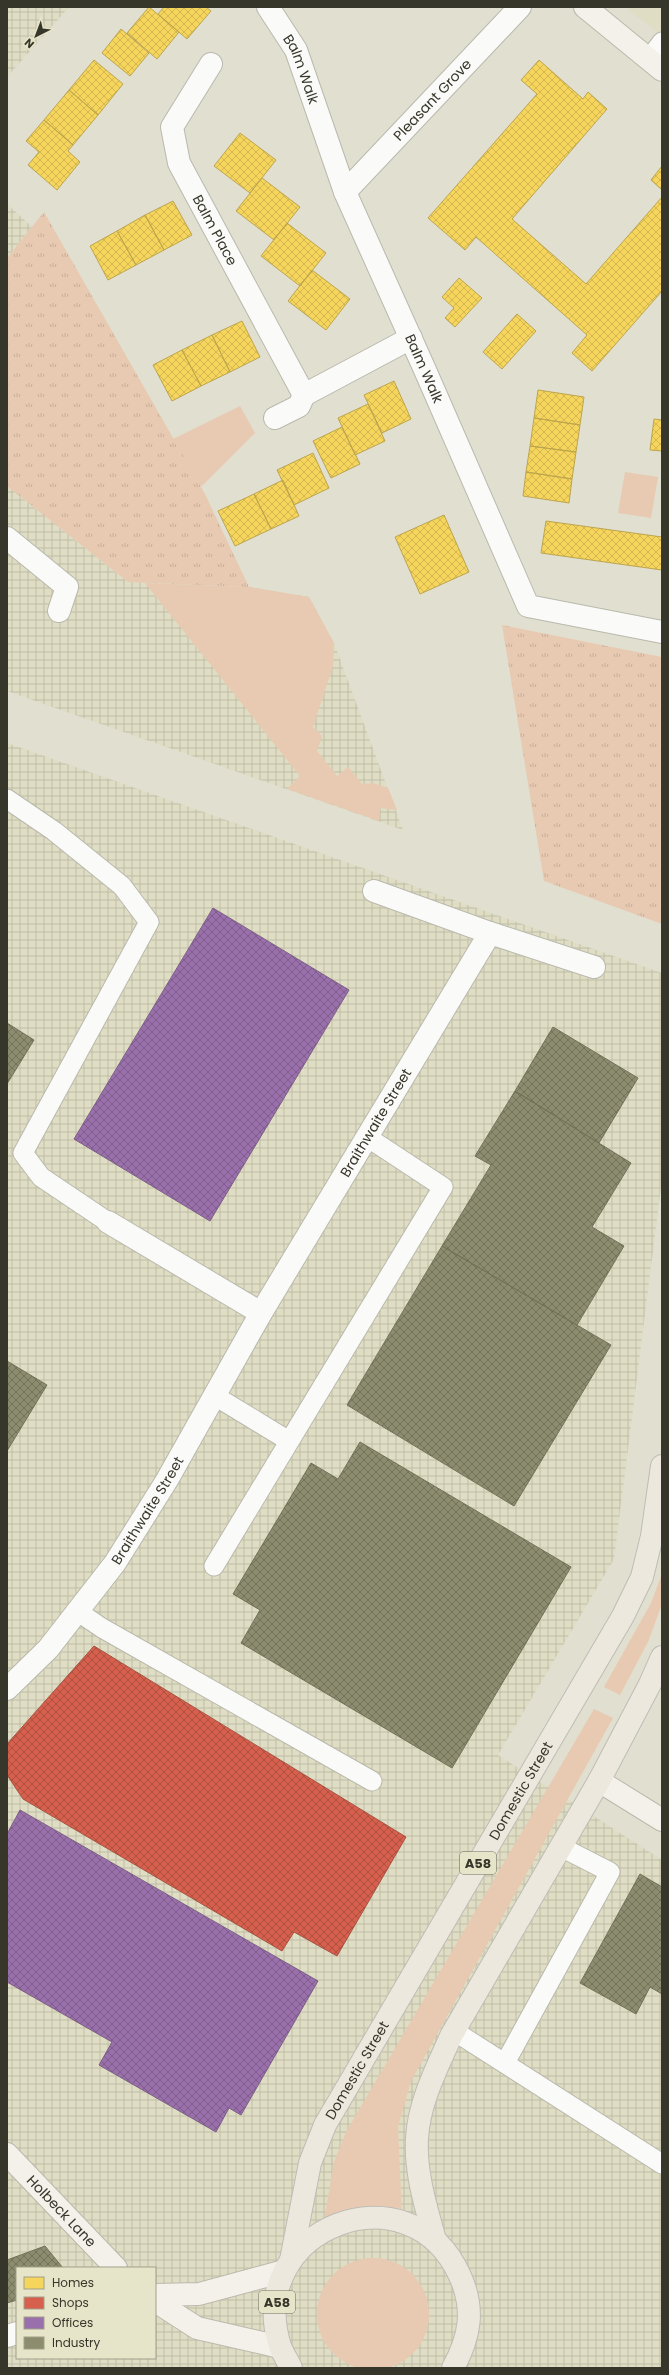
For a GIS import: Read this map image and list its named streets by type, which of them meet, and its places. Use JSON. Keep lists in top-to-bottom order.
{
  "streets": {
    "main road": ["Domestic Street", "A58"],
    "street": [
      "Balm Walk",
      "Pleasant Grove",
      "Balm Place",
      "Braithwaite Street",
      "Holbeck Lane"
    ]
  },
  "crossings": [
    ["Balm Walk", "Pleasant Grove"],
    ["Domestic Street", "A58"]
  ],
  "legend": [
    "Homes",
    "Shops",
    "Offices",
    "Industry"
  ],
  "north": "bottom left"
}
